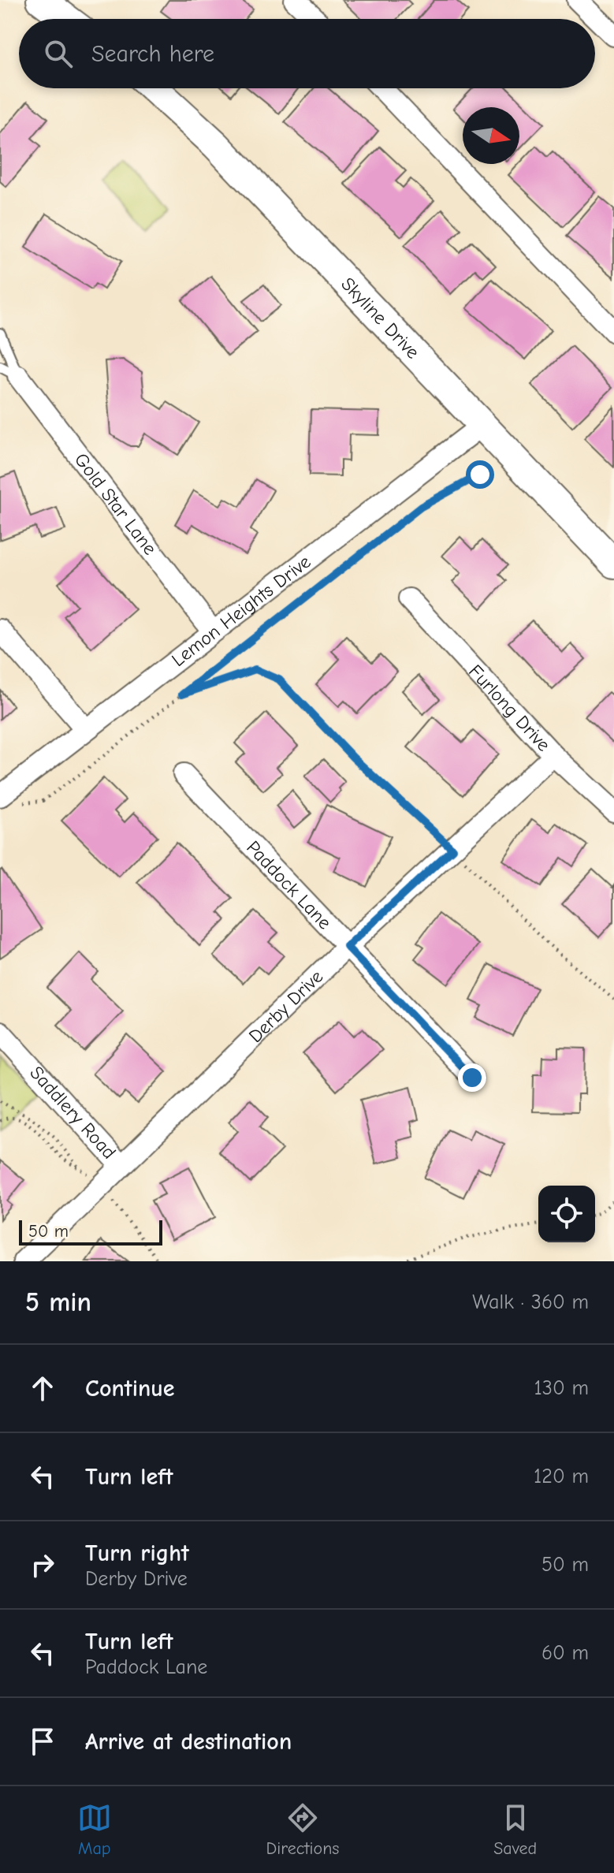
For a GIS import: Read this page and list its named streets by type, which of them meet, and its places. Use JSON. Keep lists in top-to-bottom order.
{
  "streets": {
    "street": [
      "Skyline Drive",
      "Gold Star Lane",
      "Lemon Heights Drive",
      "Furlong Drive",
      "Paddock Lane",
      "Derby Drive",
      "Saddlery Road"
    ]
  },
  "crossings": [
    ["Skyline Drive", "Lemon Heights Drive"],
    ["Gold Star Lane", "Lemon Heights Drive"],
    ["Furlong Drive", "Derby Drive"],
    ["Paddock Lane", "Derby Drive"],
    ["Derby Drive", "Saddlery Road"]
  ],
  "scale_bar": "50 m",
  "north": "right",
  "page": {
    "search": "Search here",
    "scale": "50 m",
    "heading": ["5 min", "Walk · 360 m"],
    "list": [
      ["Continue", "130 m"],
      ["Turn left", "120 m"],
      ["Turn right", "Derby Drive", "50 m"],
      ["Turn left", "Paddock Lane", "60 m"],
      "Arrive at destination"
    ],
    "nav": ["Map", "Directions", "Saved"]
  }
}
